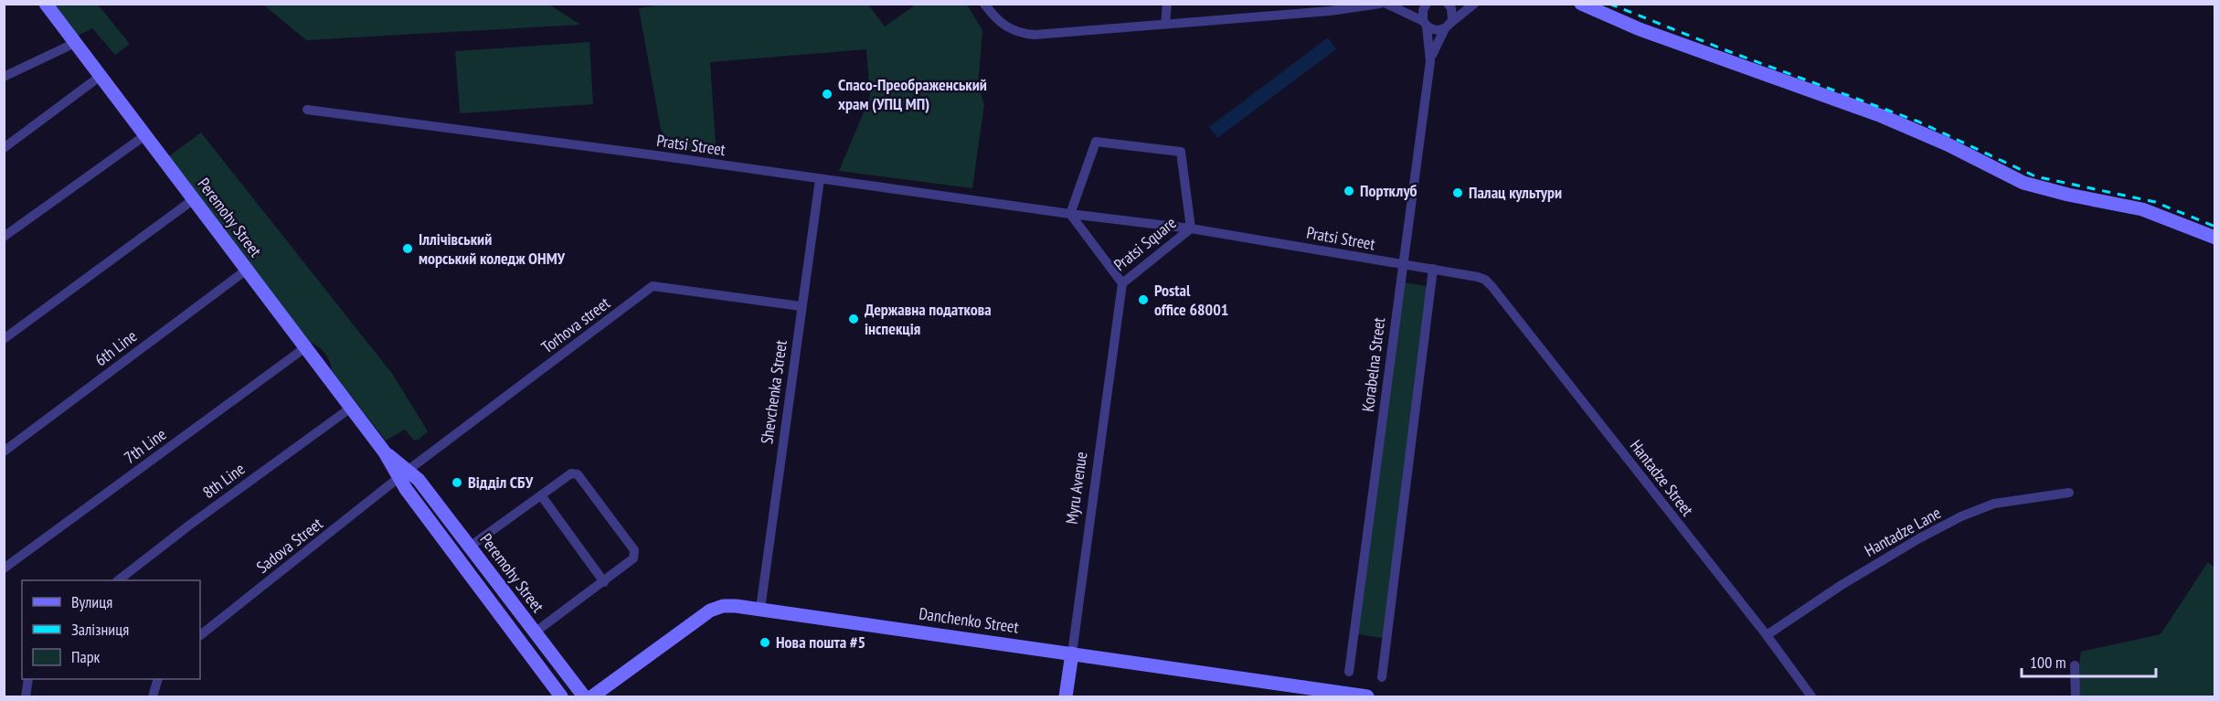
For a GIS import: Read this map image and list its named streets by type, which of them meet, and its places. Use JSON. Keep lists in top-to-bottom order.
{
  "streets": {
    "main road": ["Peremohy Street", "Myru Avenue", "Danchenko Street"],
    "street": [
      "Pratsi Street",
      "Pratsi Square",
      "Torhova street",
      "6th Line",
      "Korabelna Street",
      "Shevchenka Street",
      "7th Line",
      "Hantadze Street",
      "8th Line",
      "Hantadze Lane",
      "Sadova Street"
    ]
  },
  "crossings": [
    ["Pratsi Street", "Pratsi Square"],
    ["Pratsi Street", "Korabelna Street"],
    ["Pratsi Street", "Shevchenka Street"],
    ["Pratsi Street", "Hantadze Street"],
    ["Peremohy Street", "Torhova street"],
    ["Peremohy Street", "6th Line"],
    ["Peremohy Street", "7th Line"],
    ["Peremohy Street", "8th Line"],
    ["Peremohy Street", "Sadova Street"],
    ["Pratsi Square", "Myru Avenue"],
    ["Torhova street", "Shevchenka Street"],
    ["Torhova street", "Sadova Street"],
    ["Shevchenka Street", "Danchenko Street"],
    ["Hantadze Street", "Hantadze Lane"],
    ["Myru Avenue", "Danchenko Street"]
  ],
  "places": [
    "Спасо-Преображенський храм (УПЦ МП)",
    "Портклуб",
    "Палац культури",
    "Іллічівський морський коледж ОНМУ",
    "Postal office 68001",
    "Державна податкова інспекція",
    "Відділ СБУ",
    "Нова пошта #5"
  ],
  "legend": ["Вулиця", "Залізниця", "Парк"],
  "scale_bar": "100 m"
}
